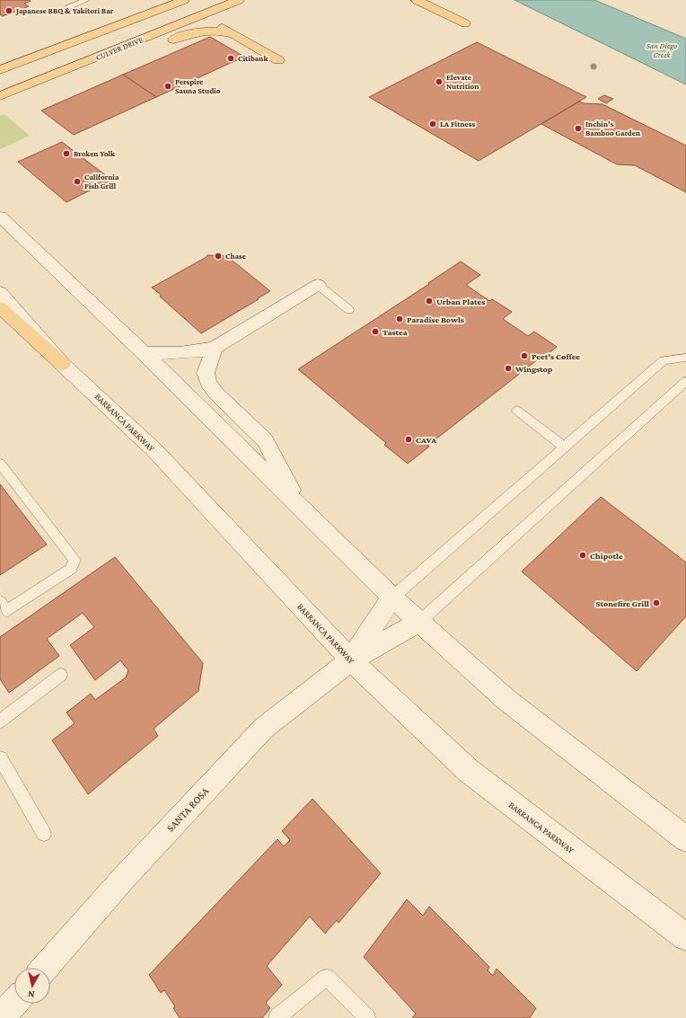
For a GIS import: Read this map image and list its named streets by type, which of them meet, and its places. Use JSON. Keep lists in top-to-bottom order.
{
  "streets": {
    "main road": ["CULVER DRIVE", "BARRANCA PARKWAY", "SANTA ROSA"]
  },
  "crossings": [
    ["BARRANCA PARKWAY", "SANTA ROSA"]
  ],
  "water": ["San Diego Creek"],
  "places": [
    "Japanese BBQ & Yakitori Bar",
    "Citibank",
    "Elevate Nutrition",
    "Perspire Sauna Studio",
    "LA Fitness",
    "Inchin’s Bamboo Garden",
    "Broken Yolk",
    "California Fish Grill",
    "Chase",
    "Urban Plates",
    "Paradise Bowls",
    "Tastea",
    "Peet's Coffee",
    "Wingstop",
    "CAVA",
    "Chipotle",
    "Stonefire Grill"
  ],
  "north": "bottom"
}
